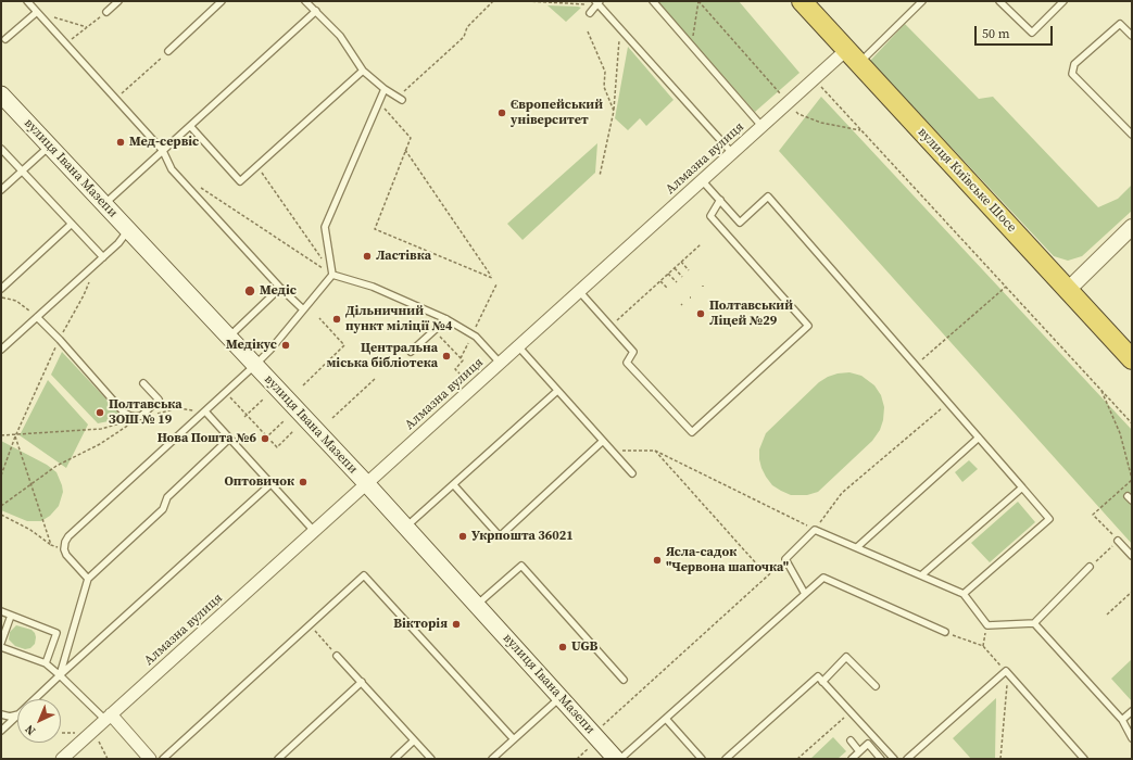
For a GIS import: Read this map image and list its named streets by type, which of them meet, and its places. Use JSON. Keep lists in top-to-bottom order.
{
  "streets": {
    "highway": ["вулиця Київське Шосе"],
    "main road": ["вулиця Івана Мазепи"],
    "street": ["Алмазна вулиця"]
  },
  "crossings": [
    ["Алмазна вулиця", "вулиця Івана Мазепи"],
    ["Алмазна вулиця", "вулиця Київське Шосе"]
  ],
  "places": [
    "Європейський університет",
    "Мед-сервіс",
    "Ластівка",
    "Медіс",
    "Полтавський Ліцей №29",
    "Дільничний пункт міліції №4",
    "Медікус",
    "Центральна міська бібліотека",
    "Полтавська ЗОШ № 19",
    "Нова Пошта №6",
    "Оптовичок",
    "Укрпошта 36021",
    "Ясла-садок \"Червона шапочка\"",
    "Вікторія",
    "UGB"
  ],
  "scale_bar": "50 m",
  "north": "bottom left"
}
